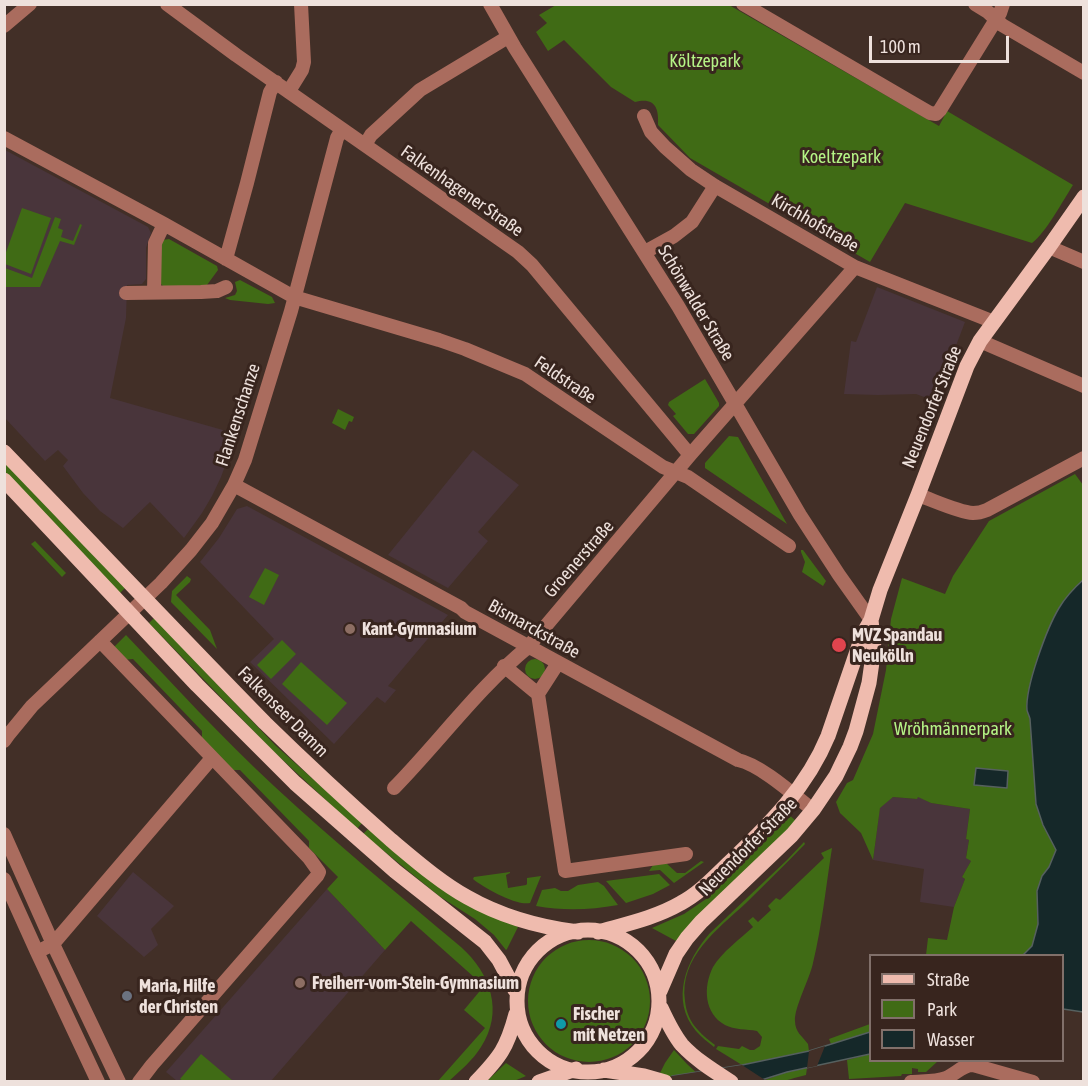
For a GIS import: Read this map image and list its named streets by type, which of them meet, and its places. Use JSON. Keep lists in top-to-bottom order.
{
  "streets": {
    "main road": ["Neuendorfer Straße", "Falkenseer Damm"],
    "street": [
      "Falkenhagener Straße",
      "Kirchhofstraße",
      "Schönwalder Straße",
      "Feldstraße",
      "Flankenschanze",
      "Groenerstraße",
      "Bismarckstraße"
    ]
  },
  "crossings": [
    ["Falkenhagener Straße", "Flankenschanze"],
    ["Falkenhagener Straße", "Groenerstraße"],
    ["Kirchhofstraße", "Neuendorfer Straße"],
    ["Kirchhofstraße", "Groenerstraße"],
    ["Schönwalder Straße", "Neuendorfer Straße"],
    ["Schönwalder Straße", "Groenerstraße"],
    ["Feldstraße", "Flankenschanze"],
    ["Feldstraße", "Groenerstraße"],
    ["Neuendorfer Straße", "Bismarckstraße"],
    ["Neuendorfer Straße", "Falkenseer Damm"],
    ["Flankenschanze", "Bismarckstraße"],
    ["Flankenschanze", "Falkenseer Damm"],
    ["Groenerstraße", "Bismarckstraße"]
  ],
  "parks": ["Költzepark", "Koeltzepark", "Wröhmännerpark"],
  "places": [
    "Kant-Gymnasium",
    "MVZ Spandau Neukölln",
    "Freiherr-vom-Stein-Gymnasium",
    "Maria, Hilfe der Christen",
    "Fischer mit Netzen"
  ],
  "legend": ["Straße", "Park", "Wasser"],
  "scale_bar": "100 m"
}
